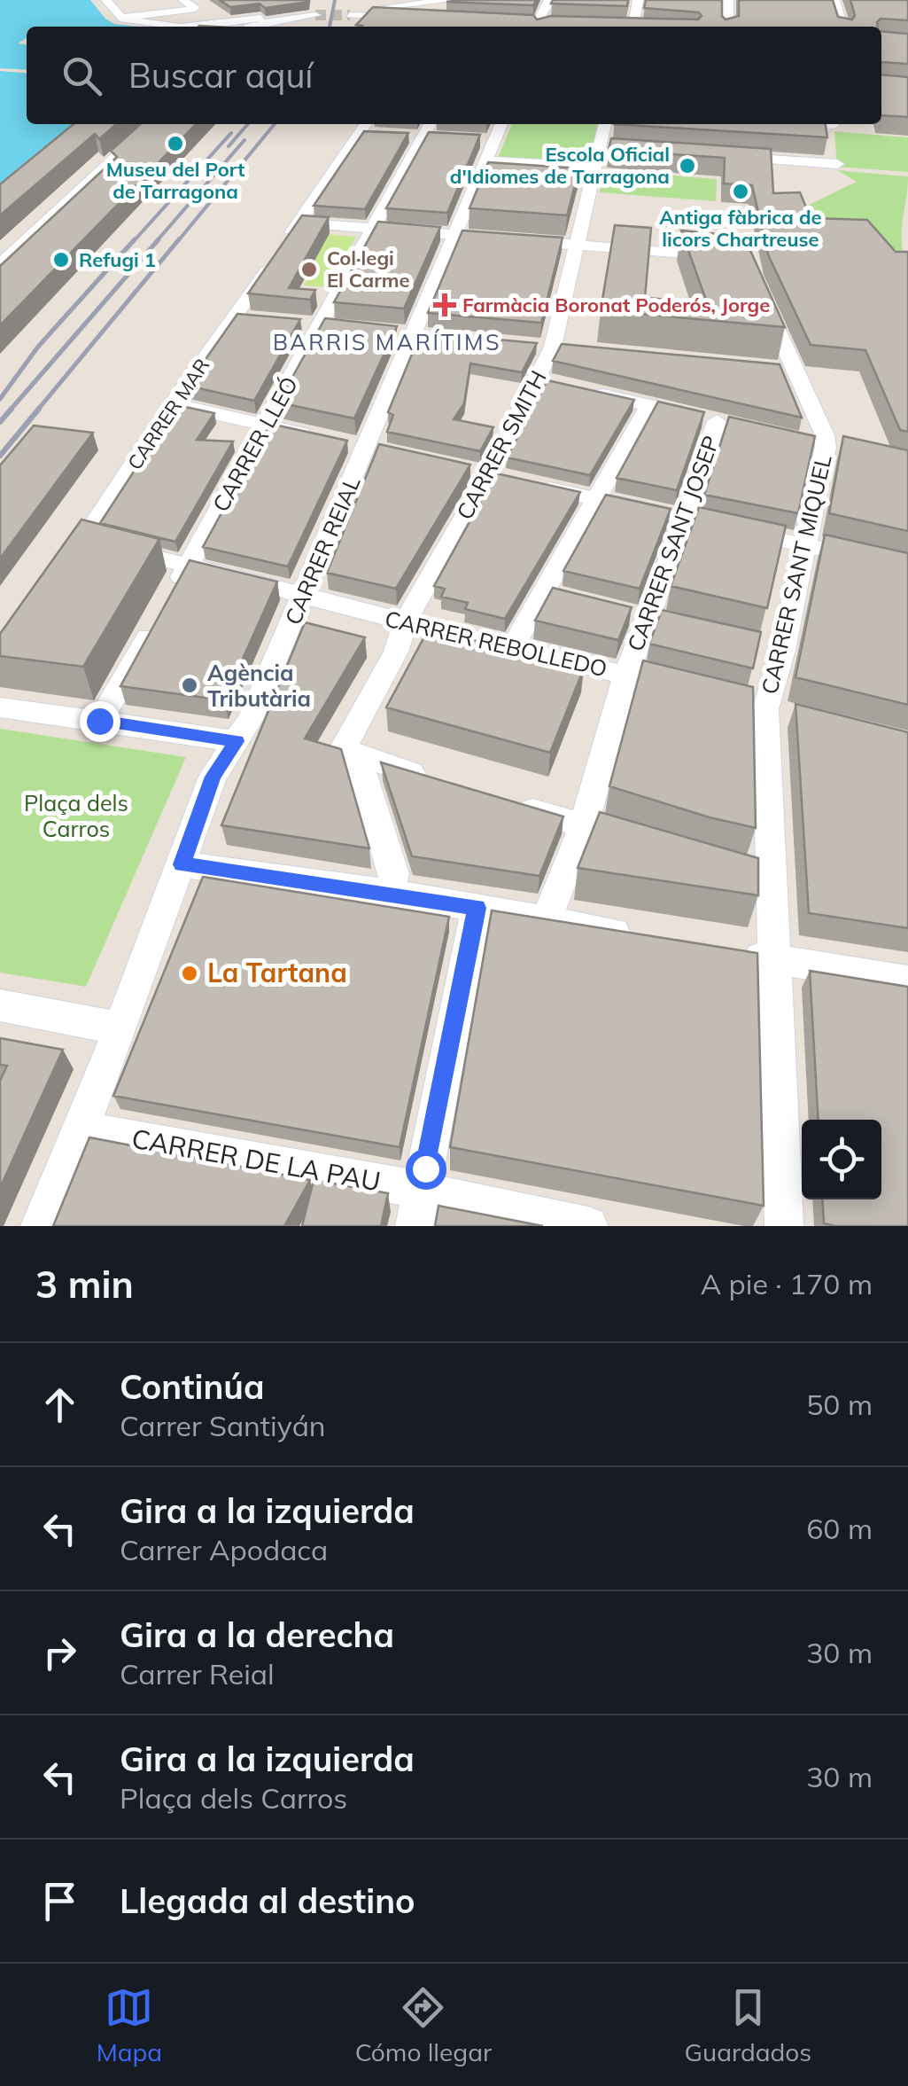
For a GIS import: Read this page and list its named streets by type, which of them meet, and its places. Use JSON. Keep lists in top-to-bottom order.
{
  "streets": {
    "street": [
      "CARRER MAR",
      "CARRER LLEÓ",
      "CARRER SMITH",
      "CARRER SANT JOSEP",
      "CARRER REIAL",
      "CARRER SANT MIQUEL",
      "CARRER REBOLLEDO",
      "CARRER DE LA PAU"
    ]
  },
  "crossings": [
    ["CARRER MAR", "CARRER REBOLLEDO"],
    ["CARRER LLEÓ", "CARRER REBOLLEDO"],
    ["CARRER SMITH", "CARRER REBOLLEDO"],
    ["CARRER SANT JOSEP", "CARRER REBOLLEDO"],
    ["CARRER REIAL", "CARRER REBOLLEDO"],
    ["CARRER REIAL", "CARRER DE LA PAU"]
  ],
  "districts": ["BARRIS MARÍTIMS"],
  "parks": ["Plaça dels Carros"],
  "places": {
    "other": [
      "Museu del Port de Tarragona",
      "Escola Oficial d'Idiomes de Tarragona",
      "Antiga fàbrica de licors Chartreuse",
      "Refugi 1",
      "Col·legi El Carme",
      "Agència Tributària",
      "La Tartana"
    ],
    "health": ["Farmàcia Boronat Poderós, Jorge"]
  },
  "page": {
    "search": "Buscar aquí",
    "heading": ["3 min", "A pie · 170 m"],
    "list": [
      ["Continúa", "Carrer Santiyán", "50 m"],
      ["Gira a la izquierda", "Carrer Apodaca", "60 m"],
      ["Gira a la derecha", "Carrer Reial", "30 m"],
      ["Gira a la izquierda", "Plaça dels Carros", "30 m"],
      "Llegada al destino"
    ],
    "nav": ["Mapa", "Cómo llegar", "Guardados"]
  }
}
